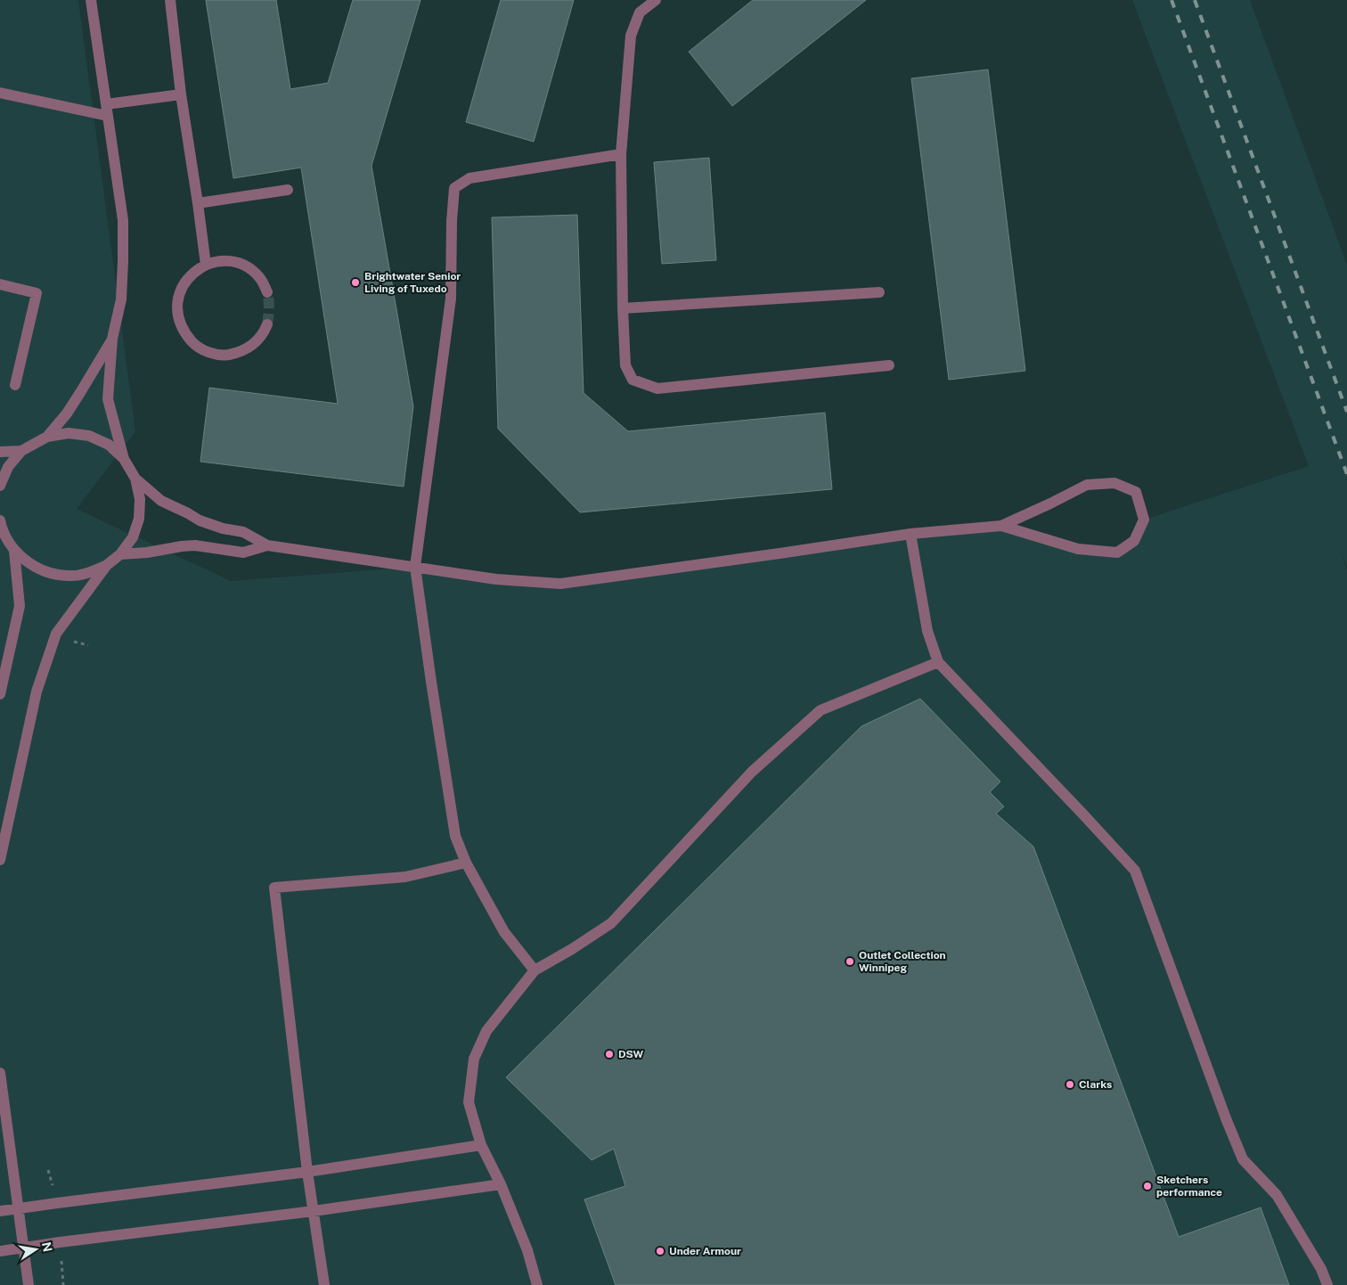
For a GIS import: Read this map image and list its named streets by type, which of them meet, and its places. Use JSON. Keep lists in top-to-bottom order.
{
  "places": [
    "Brightwater Senior Living of Tuxedo",
    "Outlet Collection Winnipeg",
    "DSW",
    "Clarks",
    "Sketchers performance",
    "Under Armour"
  ],
  "north": "right"
}
